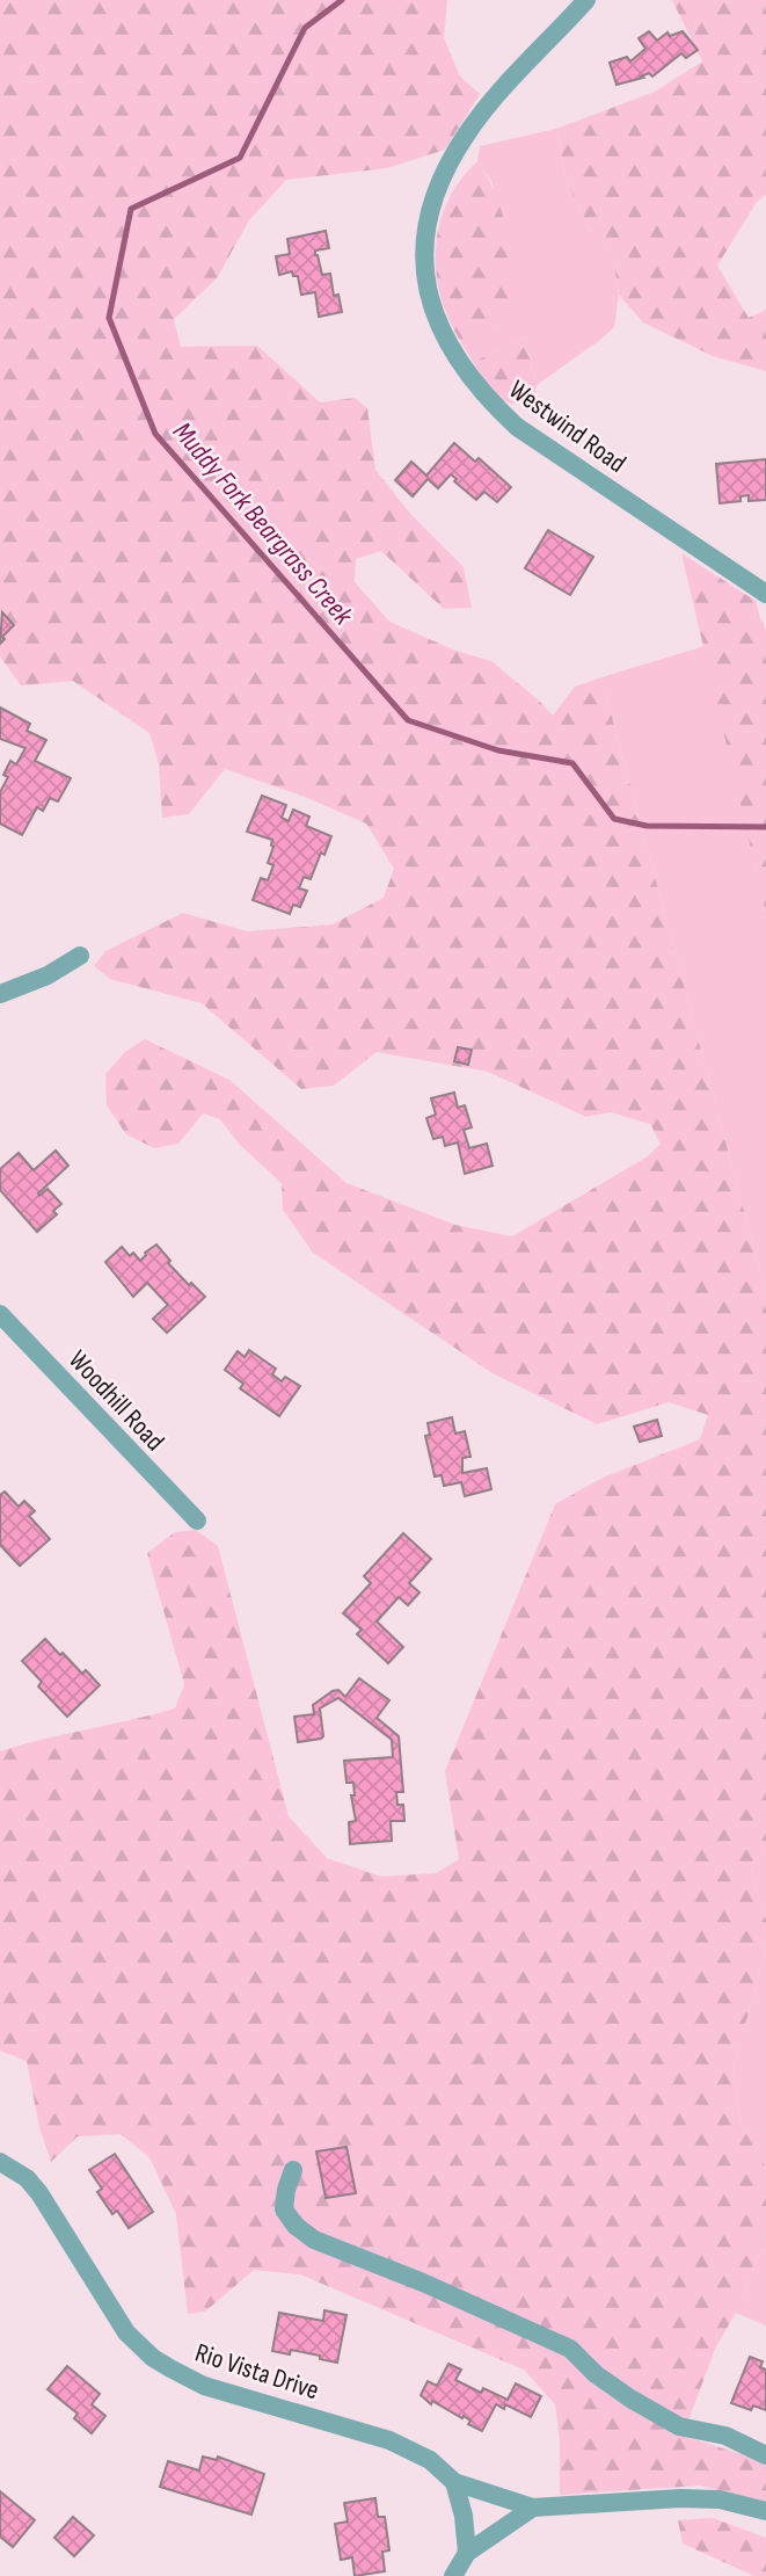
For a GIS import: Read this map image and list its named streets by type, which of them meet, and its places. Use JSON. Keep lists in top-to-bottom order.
{
  "streets": {
    "street": ["Westwind Road", "Woodhill Road", "Rio Vista Drive"]
  },
  "water": ["Muddy Fork Beargrass Creek"]
}
